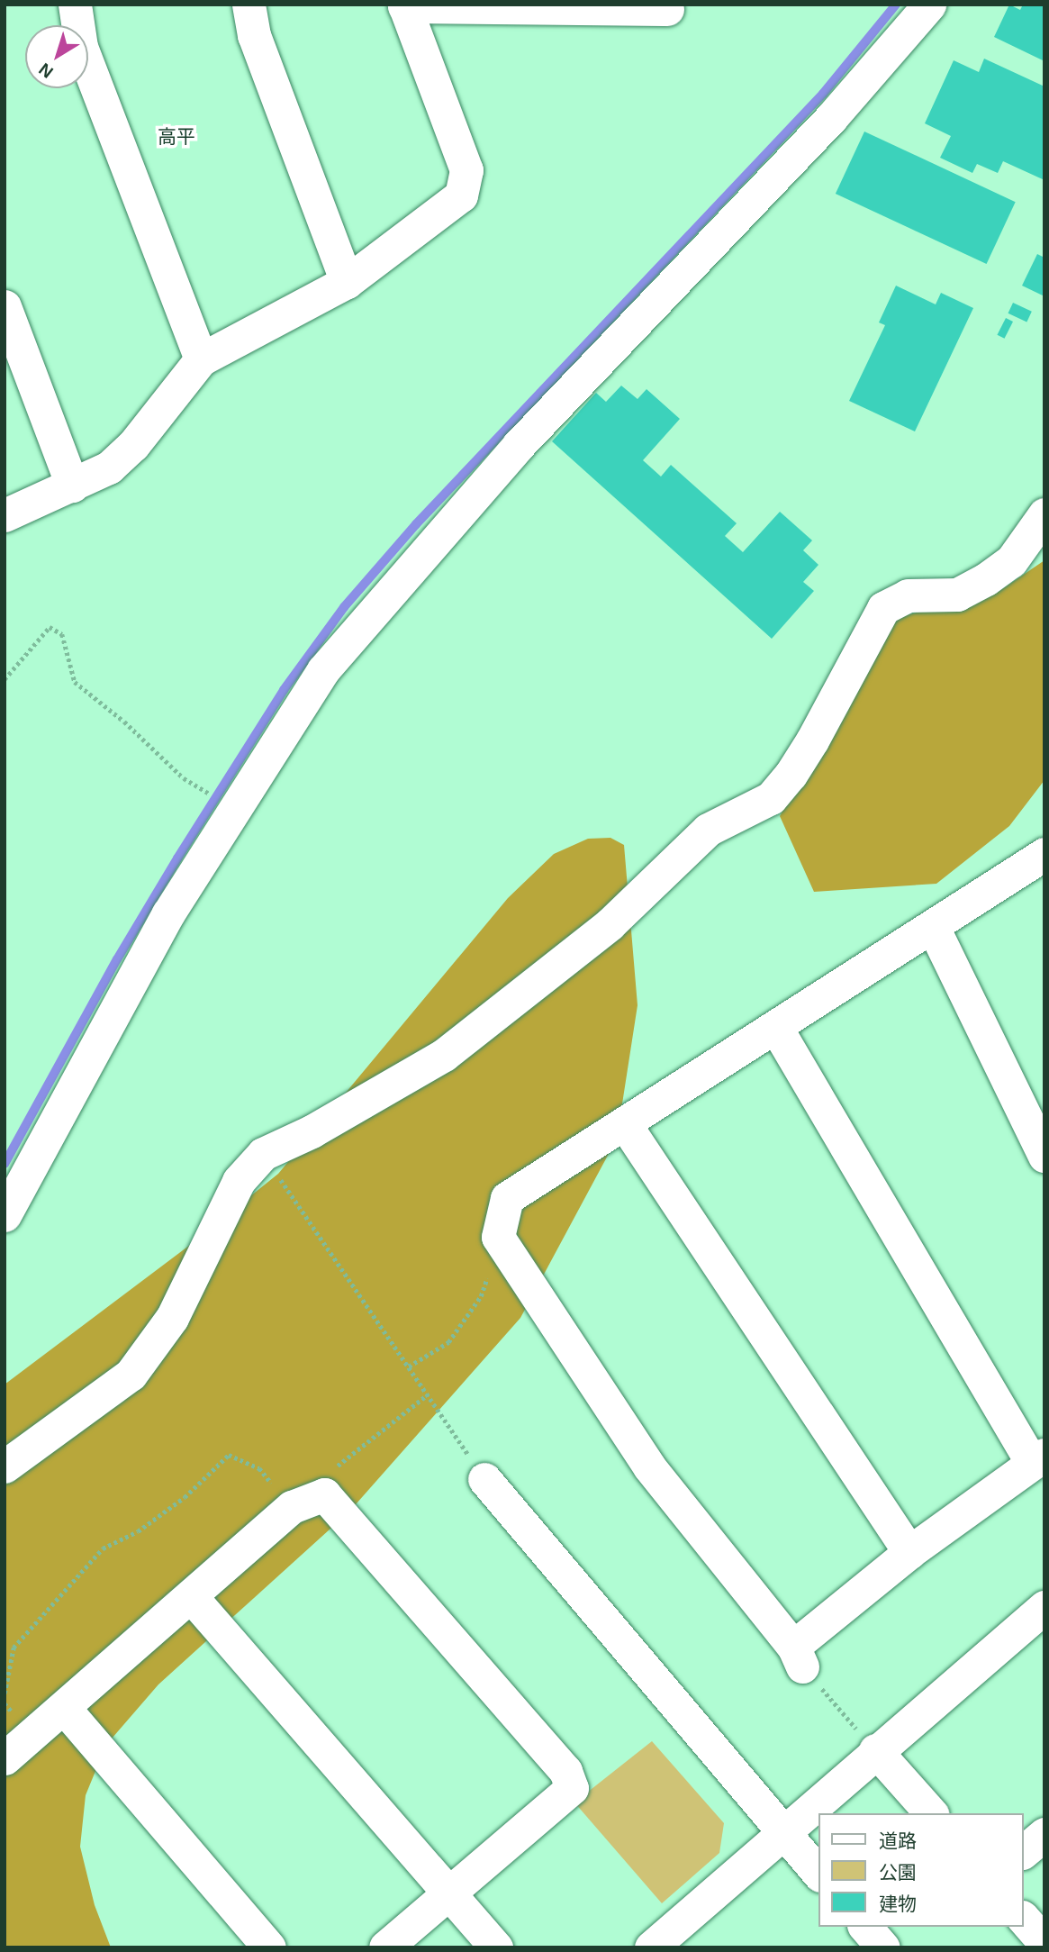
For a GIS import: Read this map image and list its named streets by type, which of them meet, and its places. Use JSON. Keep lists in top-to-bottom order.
{
  "districts": ["高平"],
  "legend": ["道路", "公園", "建物"],
  "north": "bottom left"
}
